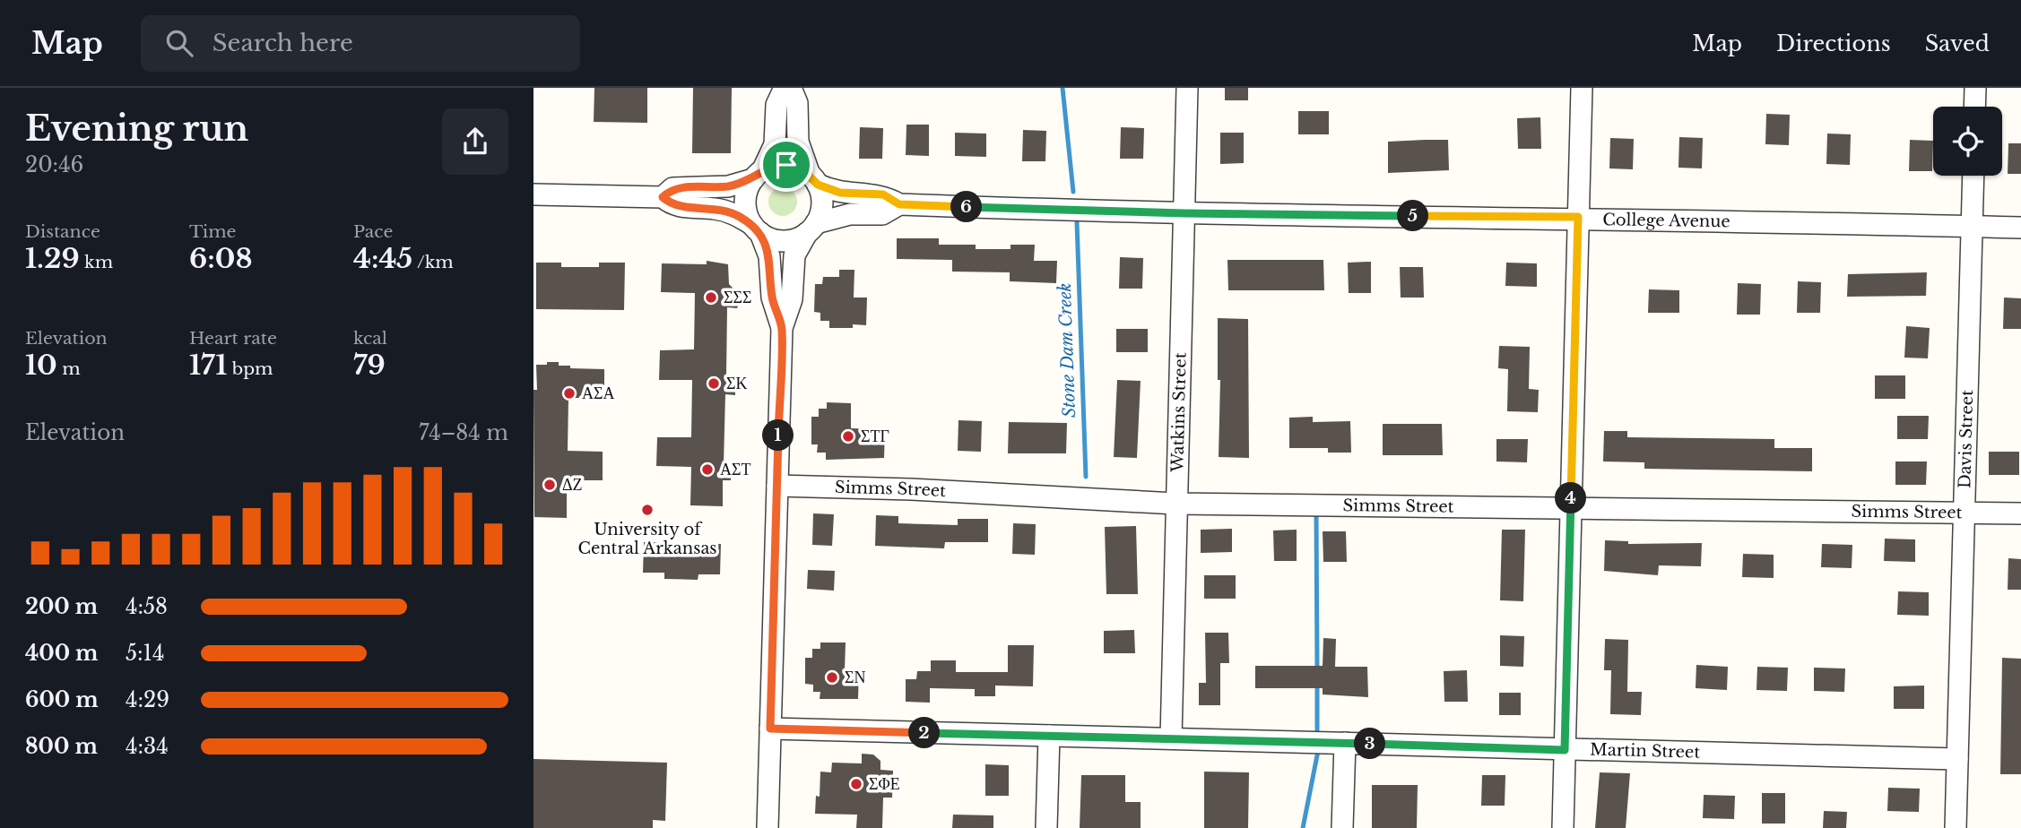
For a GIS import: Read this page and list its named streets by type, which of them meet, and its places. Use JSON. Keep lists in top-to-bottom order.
{
  "streets": {
    "street": [
      "College Avenue",
      "Watkins Street",
      "Davis Street",
      "Simms Street",
      "Martin Street"
    ]
  },
  "crossings": [
    ["College Avenue", "Watkins Street"],
    ["College Avenue", "Davis Street"],
    ["Watkins Street", "Simms Street"],
    ["Watkins Street", "Martin Street"],
    ["Davis Street", "Simms Street"],
    ["Davis Street", "Martin Street"]
  ],
  "water": ["Stone Dam Creek"],
  "places": [
    "ΣΣΣ",
    "ΣΚ",
    "ΑΣΑ",
    "ΣΤΓ",
    "ΑΣΤ",
    "ΔΖ",
    "University of Central Arkansas",
    "ΣΝ",
    "ΣΦΕ"
  ],
  "page": {
    "header": "Map",
    "search": "Search here",
    "nav": ["Map", "Directions", "Saved"],
    "heading": ["Evening run", "20:46"],
    "pins": [
      "6",
      "5",
      "1",
      "4",
      "2",
      "3"
    ],
    "stats": [
      ["Distance", "1.29 km"],
      ["Time", "6:08"],
      ["Pace", "4:45 /km"],
      ["Elevation", "10 m"],
      ["Heart rate", "171 bpm"],
      ["kcal", "79"]
    ],
    "chart": ["Elevation", "74–84 m"],
    "list": [
      {
        "name": "200 m",
        "note": "4:58"
      },
      {
        "name": "400 m",
        "note": "5:14"
      },
      {
        "name": "600 m",
        "note": "4:29"
      },
      {
        "name": "800 m",
        "note": "4:34"
      }
    ]
  }
}
